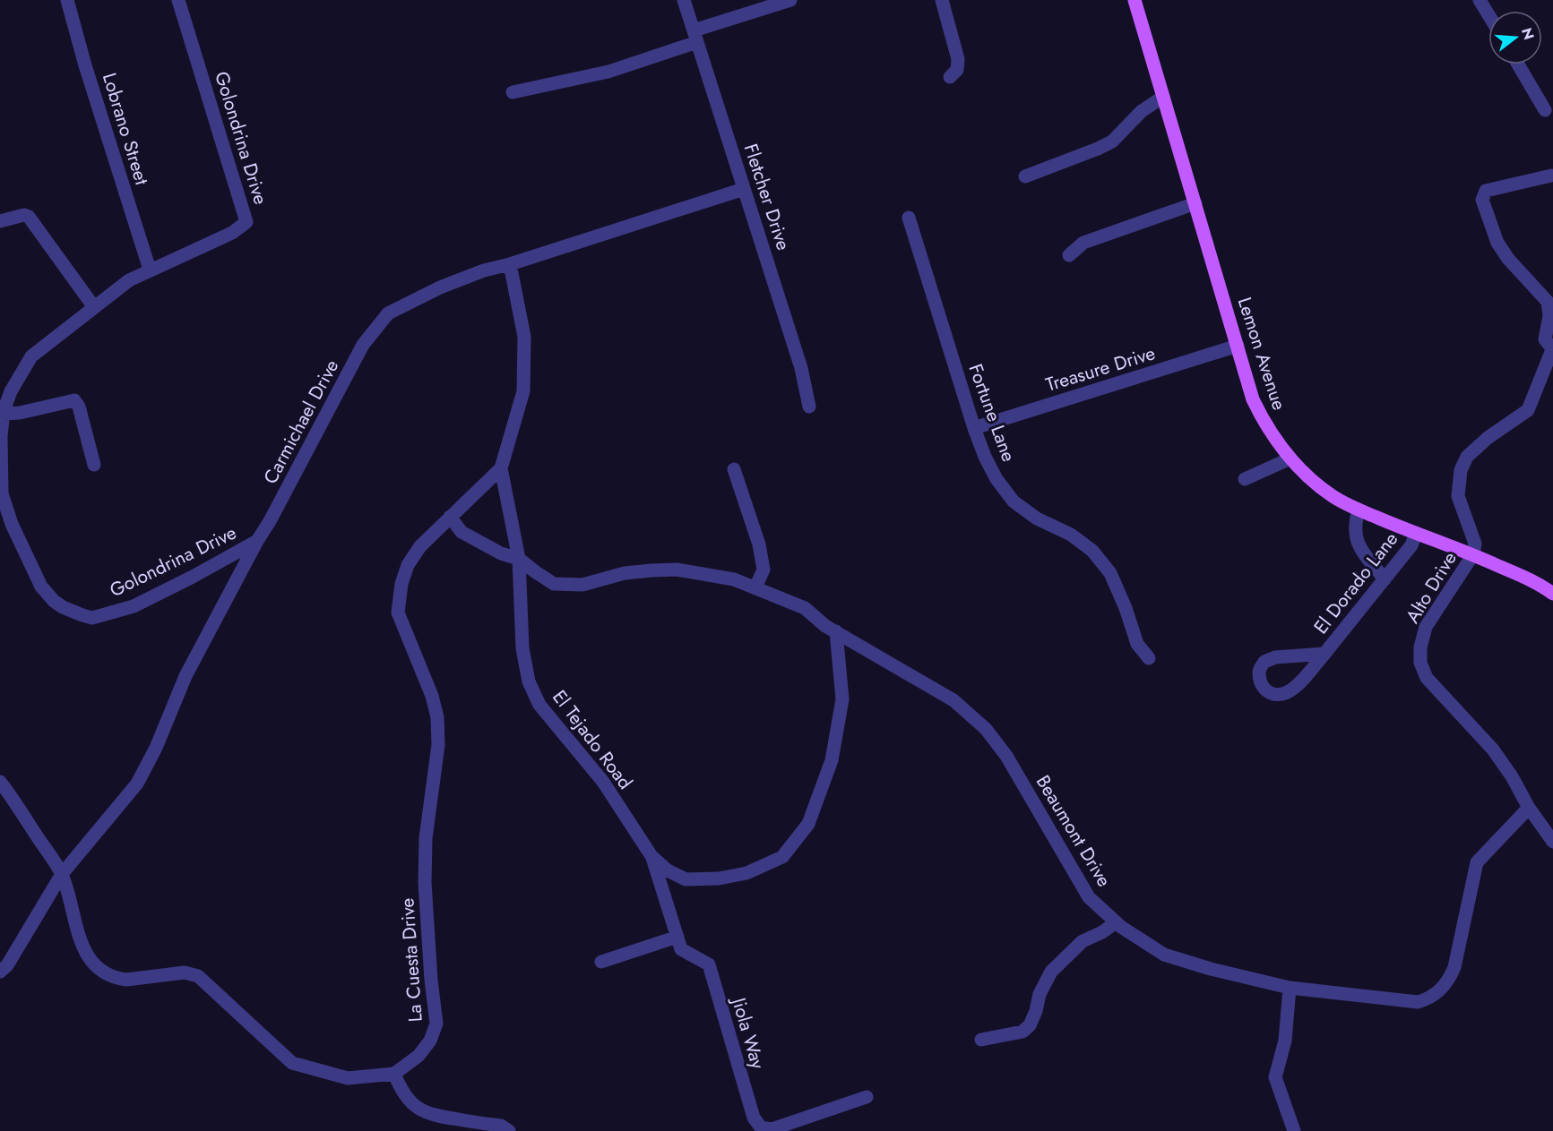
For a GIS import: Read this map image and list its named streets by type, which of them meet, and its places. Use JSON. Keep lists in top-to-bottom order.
{
  "streets": {
    "main road": ["Lemon Avenue"],
    "street": [
      "Lobrano Street",
      "Golondrina Drive",
      "Fletcher Drive",
      "Treasure Drive",
      "Fortune Lane",
      "Carmichael Drive",
      "El Dorado Lane",
      "Alto Drive",
      "El Tejado Road",
      "Beaumont Drive",
      "La Cuesta Drive",
      "Jiola Way"
    ]
  },
  "crossings": [
    ["Lobrano Street", "Golondrina Drive"],
    ["Golondrina Drive", "Carmichael Drive"],
    ["Fletcher Drive", "Carmichael Drive"],
    ["Lemon Avenue", "Treasure Drive"],
    ["Lemon Avenue", "El Dorado Lane"],
    ["Lemon Avenue", "Alto Drive"],
    ["Treasure Drive", "Fortune Lane"],
    ["Carmichael Drive", "El Tejado Road"],
    ["Alto Drive", "Beaumont Drive"],
    ["El Tejado Road", "Beaumont Drive"],
    ["El Tejado Road", "La Cuesta Drive"],
    ["El Tejado Road", "Jiola Way"],
    ["Beaumont Drive", "La Cuesta Drive"]
  ],
  "north": "right"
}
